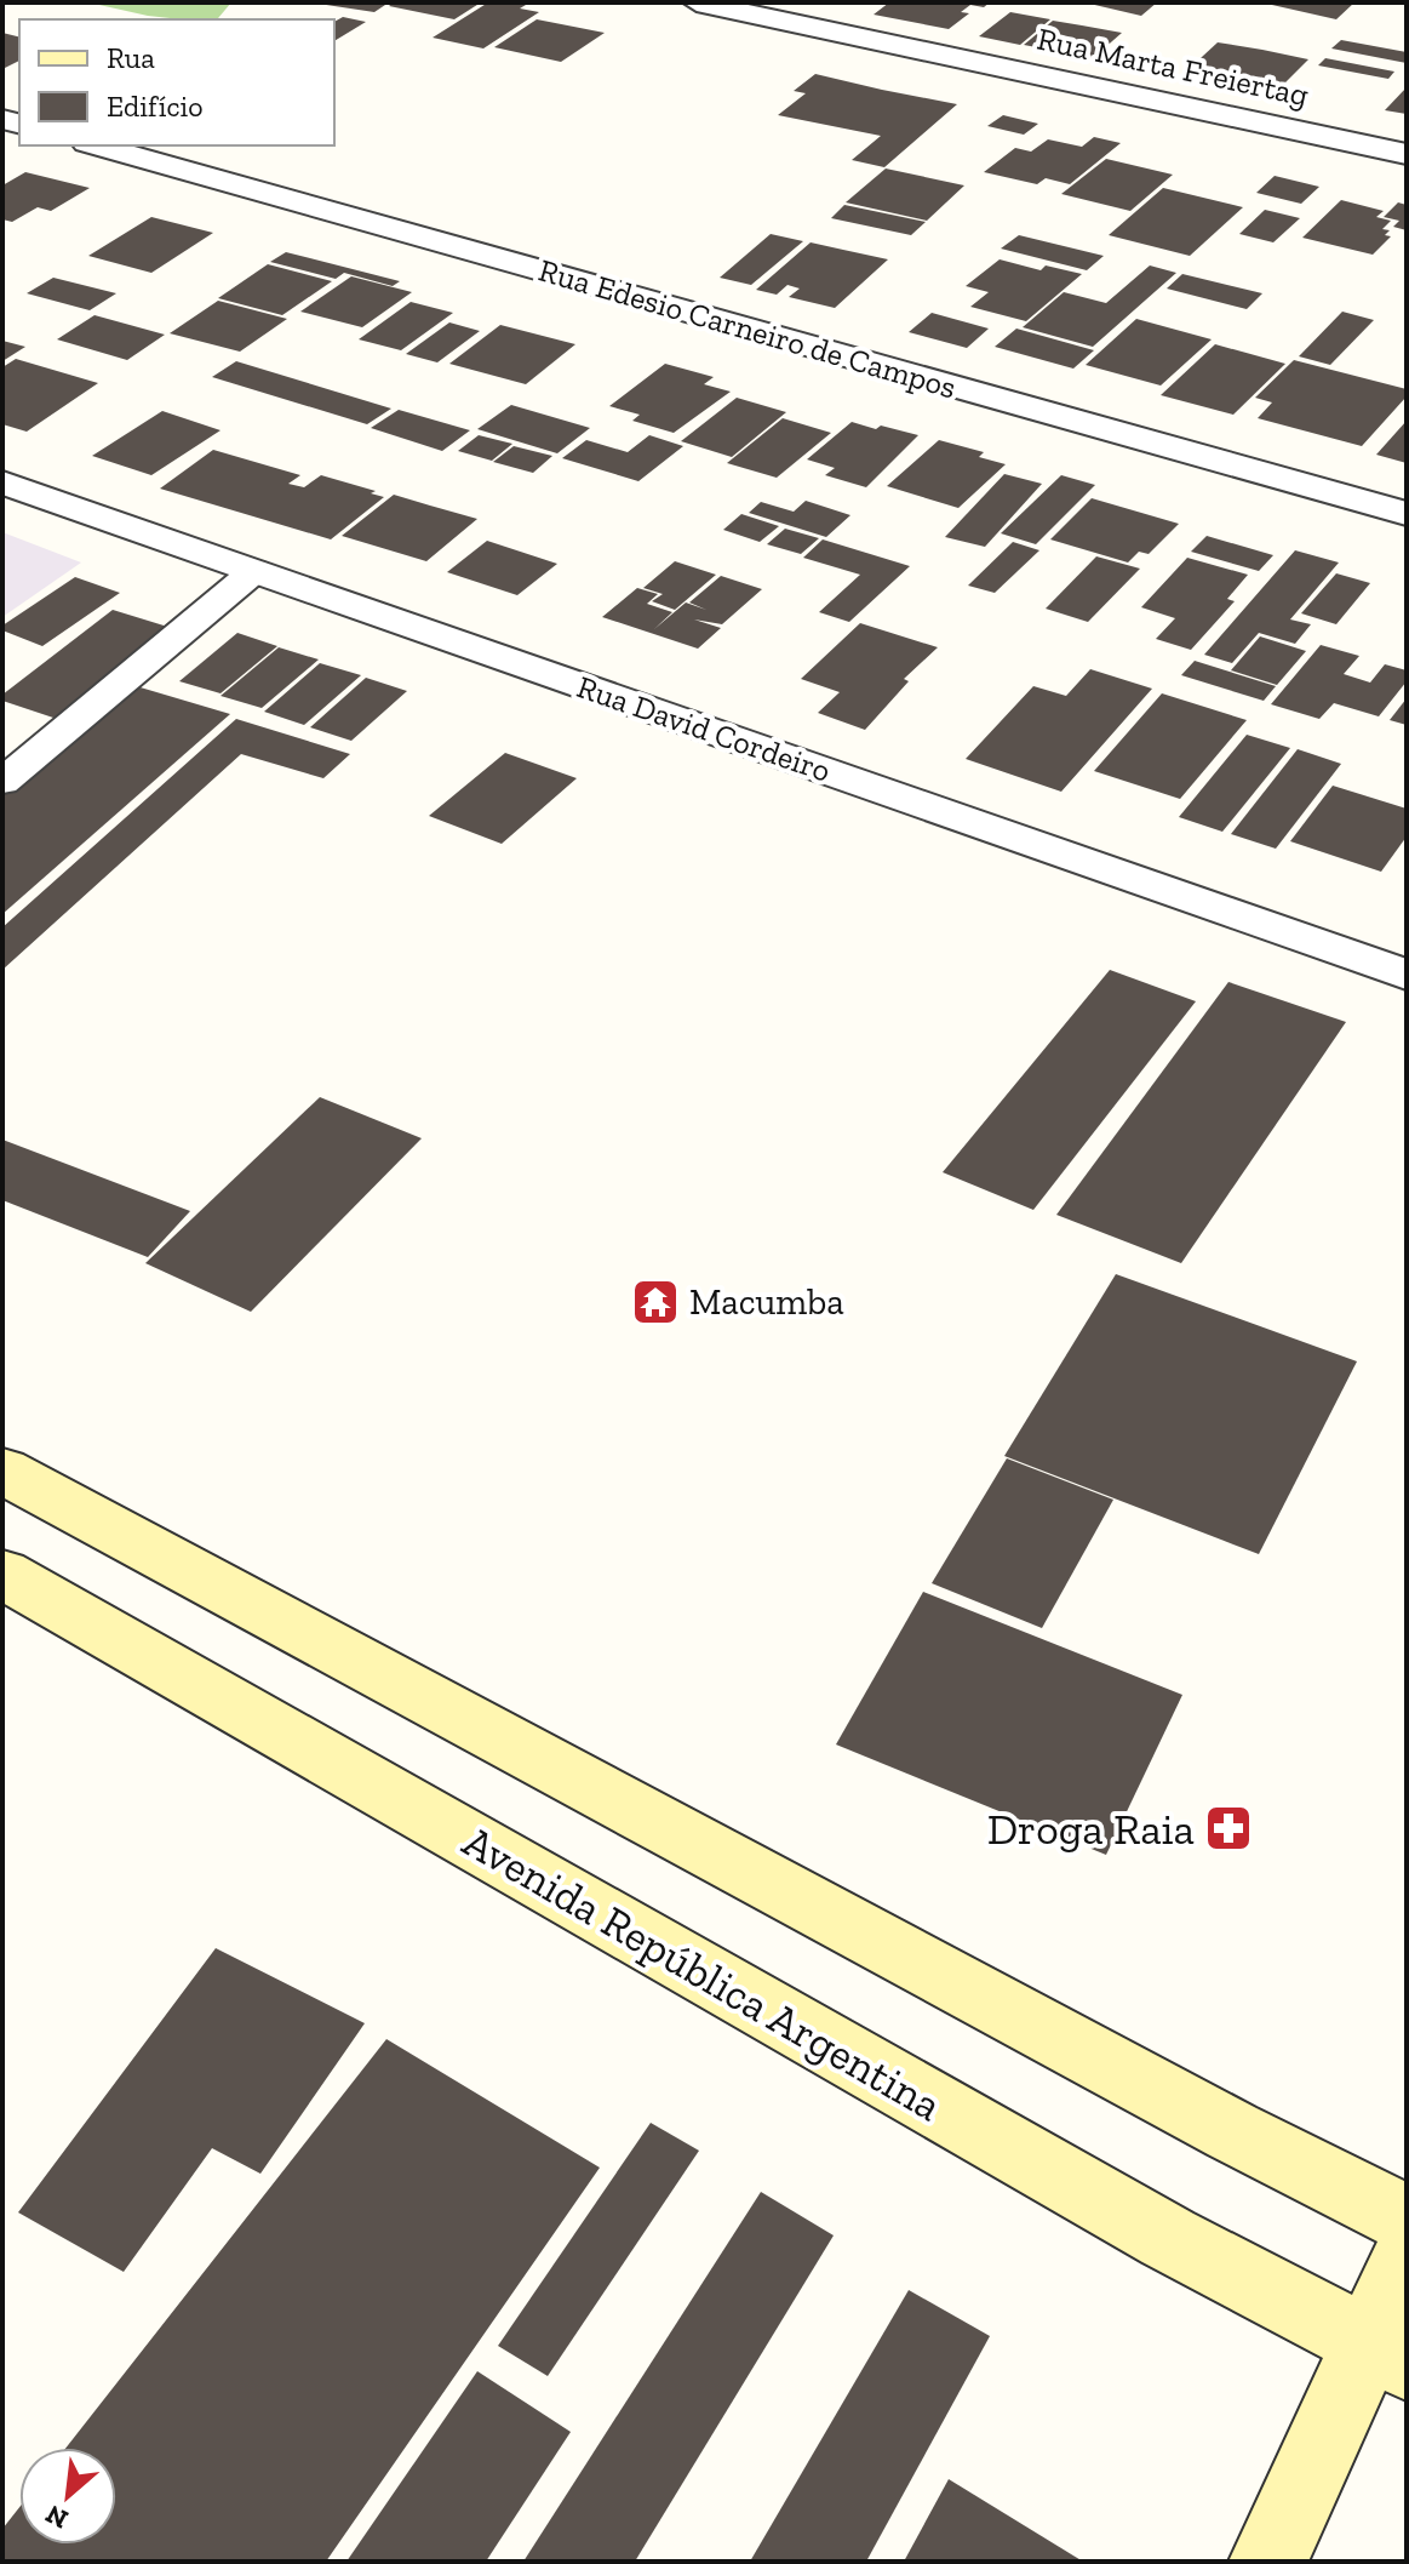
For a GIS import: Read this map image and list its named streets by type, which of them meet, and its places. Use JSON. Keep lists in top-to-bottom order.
{
  "streets": {
    "main road": ["Avenida República Argentina"],
    "street": ["Rua Marta Freiertag", "Rua Edesio Carneiro de Campos", "Rua David Cordeiro"]
  },
  "places": {
    "temple": ["Macumba"],
    "pharmacy": ["Droga Raia"]
  },
  "legend": ["Rua", "Edifício"],
  "north": "bottom left"
}
